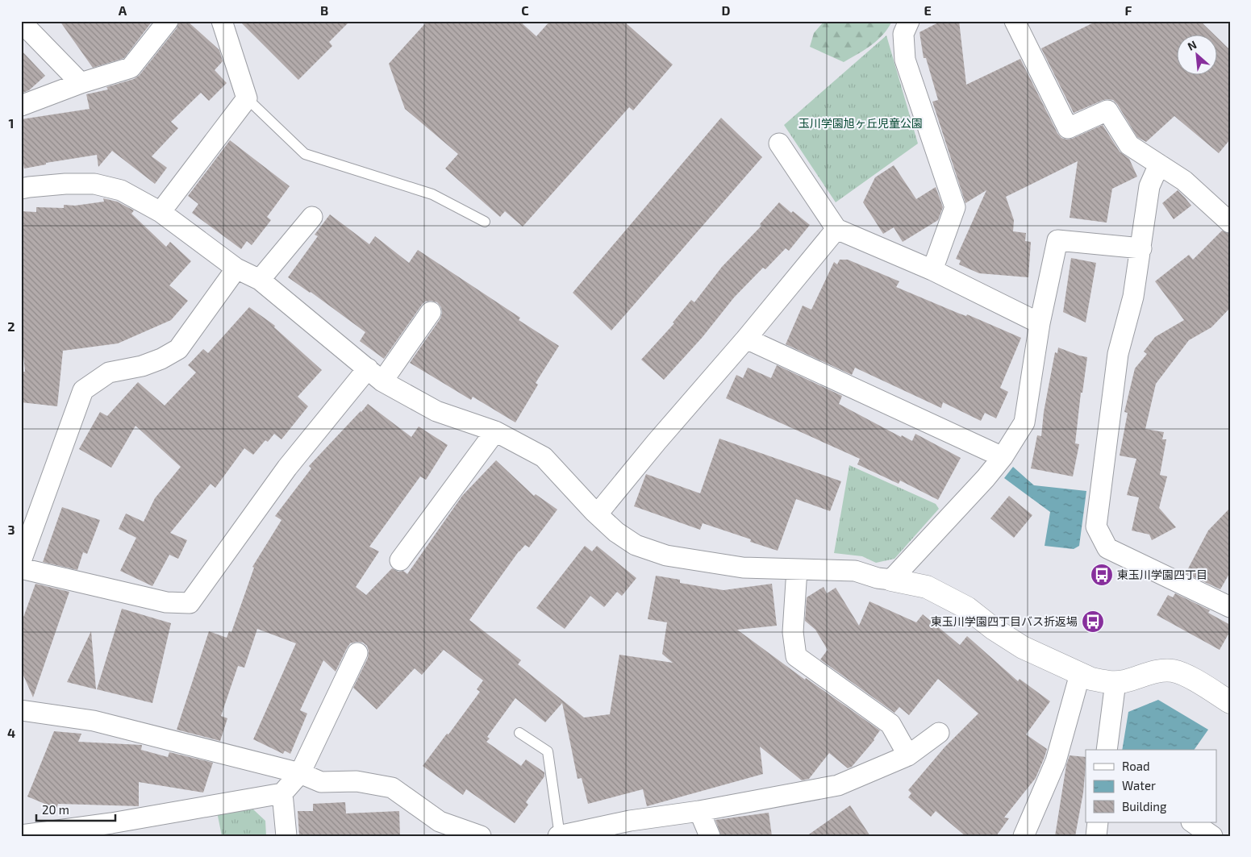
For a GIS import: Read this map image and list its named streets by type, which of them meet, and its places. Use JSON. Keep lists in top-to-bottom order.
{
  "parks": ["玉川学園旭ヶ丘児童公園"],
  "places": {
    "bus stop": ["東玉川学園四丁目", "東玉川学園四丁目バス折返場"]
  },
  "legend": ["Road", "Water", "Building"],
  "scale_bar": "20 m",
  "north": "top left",
  "grid": {
    "columns": [
      "A",
      "B",
      "C",
      "D",
      "E",
      "F"
    ],
    "rows": [
      "1",
      "2",
      "3",
      "4"
    ]
  }
}
